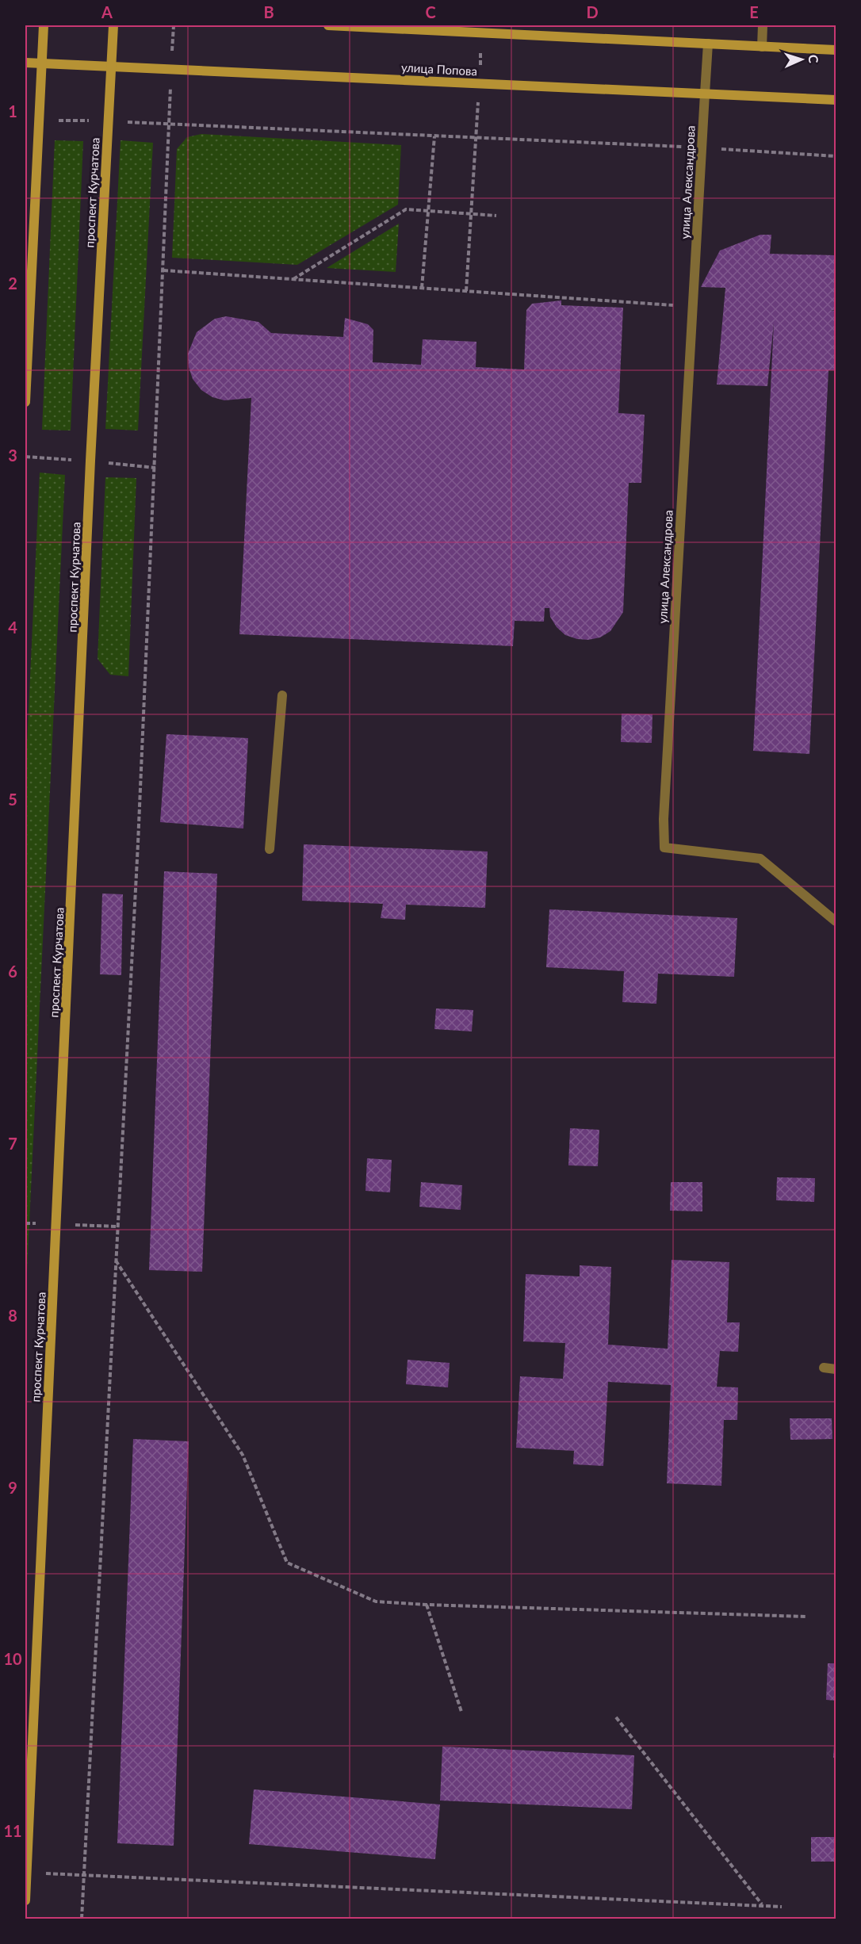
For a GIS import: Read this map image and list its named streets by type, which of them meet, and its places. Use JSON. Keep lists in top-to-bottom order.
{
  "streets": {
    "street": ["улица Попова", "улица Александрова", "проспект Курчатова"]
  },
  "crossings": [
    ["улица Попова", "улица Александрова"],
    ["улица Попова", "проспект Курчатова"]
  ],
  "north": "right",
  "grid": {
    "columns": [
      "A",
      "B",
      "C",
      "D",
      "E"
    ],
    "rows": [
      "1",
      "2",
      "3",
      "4",
      "5",
      "6",
      "7",
      "8",
      "9",
      "10",
      "11"
    ]
  }
}
